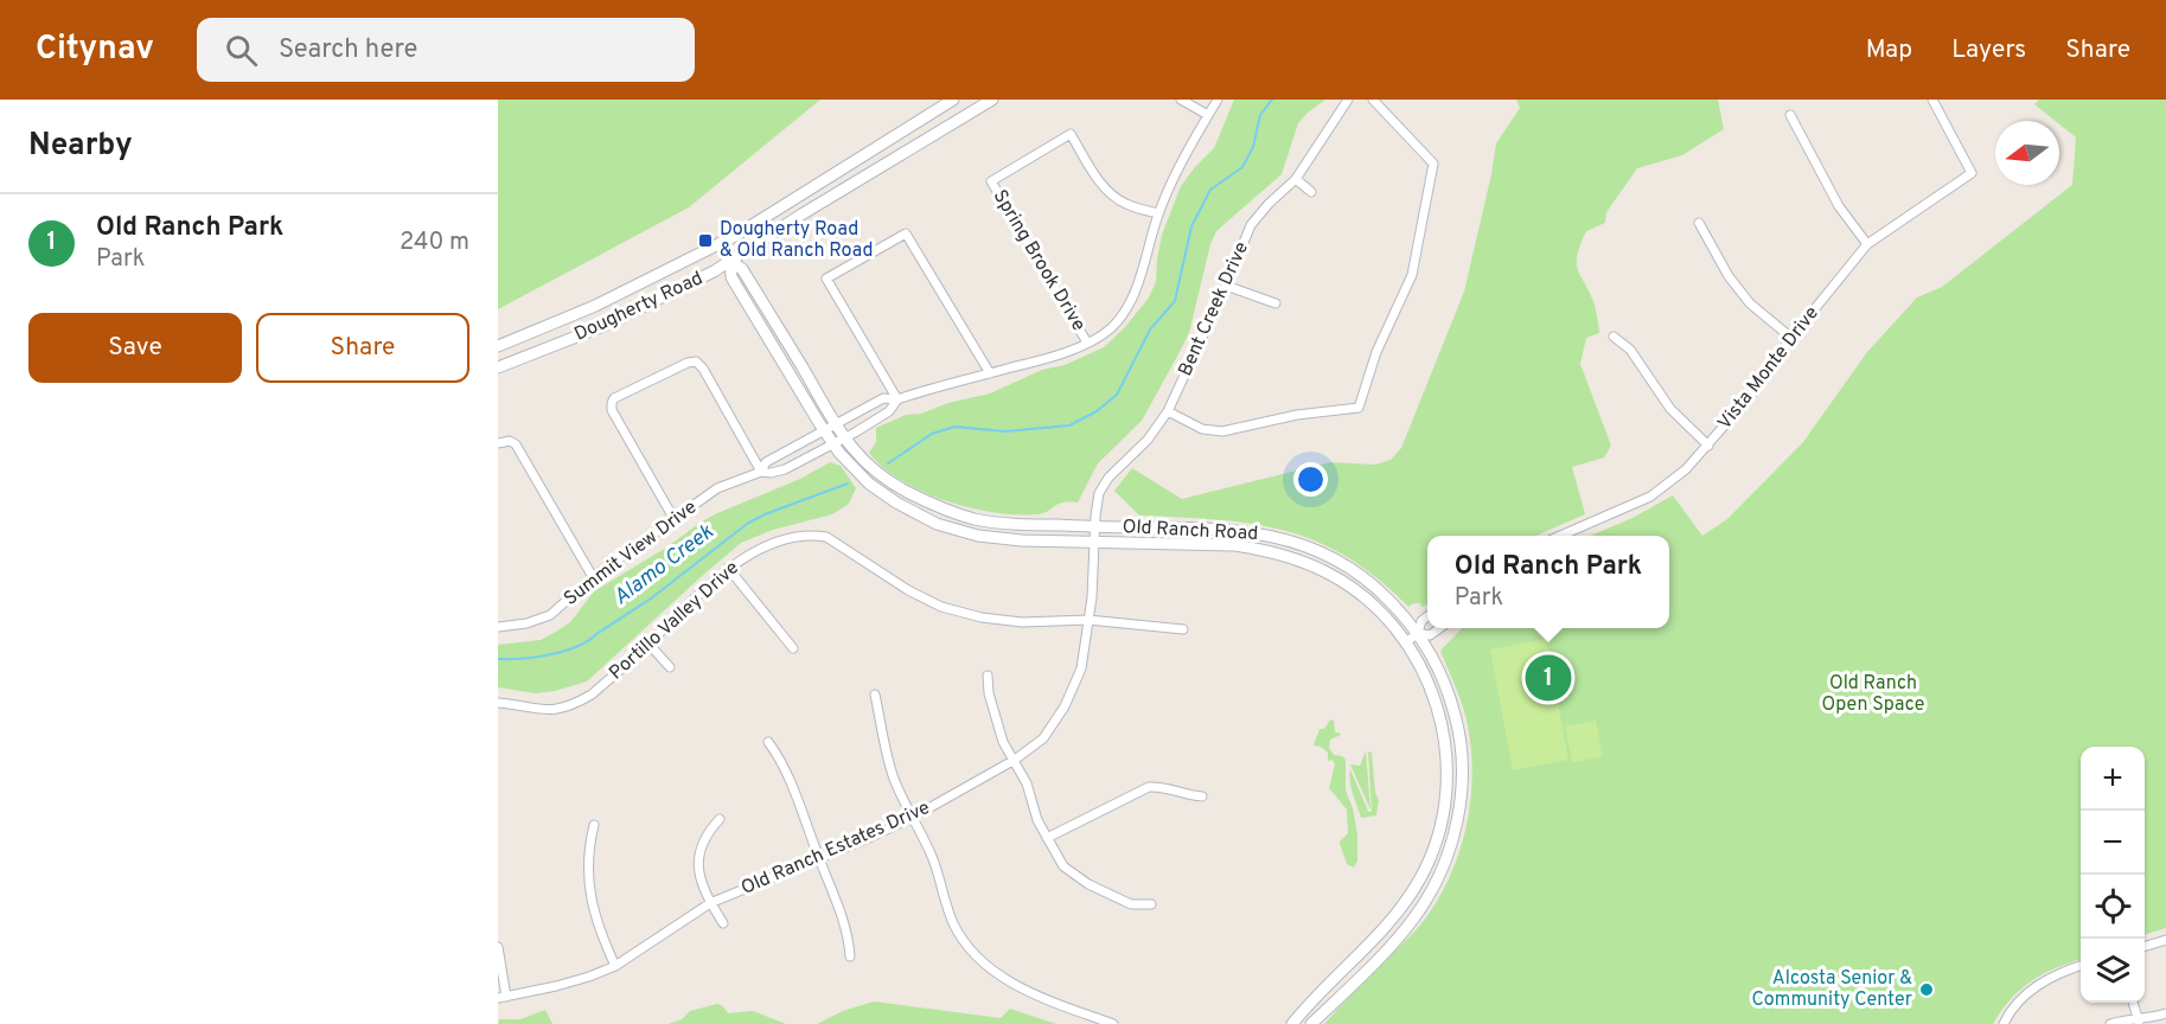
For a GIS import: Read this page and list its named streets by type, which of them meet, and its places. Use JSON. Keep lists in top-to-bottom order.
{
  "streets": {
    "street": [
      "Spring Brook Drive",
      "Dougherty Road",
      "Bent Creek Drive",
      "Vista Monte Drive",
      "Old Ranch Road",
      "Summit View Drive",
      "Portillo Valley Drive",
      "Old Ranch Estates Drive"
    ]
  },
  "crossings": [
    ["Spring Brook Drive", "Summit View Drive"],
    ["Dougherty Road", "Old Ranch Road"],
    ["Bent Creek Drive", "Old Ranch Road"],
    ["Bent Creek Drive", "Old Ranch Estates Drive"],
    ["Old Ranch Road", "Summit View Drive"],
    ["Old Ranch Road", "Old Ranch Estates Drive"],
    ["Portillo Valley Drive", "Old Ranch Estates Drive"]
  ],
  "water": ["Alamo Creek"],
  "parks": ["Old Ranch Open Space"],
  "places": {
    "transit": ["Dougherty Road & Old Ranch Road"],
    "other": ["Alcosta Senior & Community Center"]
  },
  "north": "left",
  "page": {
    "header": "Citynav",
    "search": "Search here",
    "nav": ["Map", "Layers", "Share"],
    "heading": "Nearby",
    "list": [
      {
        "mark": "1",
        "name": "Old Ranch Park",
        "note": "Park",
        "value": "240 m"
      }
    ],
    "buttons": ["Save", "Share"],
    "popup": ["Old Ranch Park", "Park"],
    "pins": "1",
    "map_buttons": ["+", "−"]
  }
}
